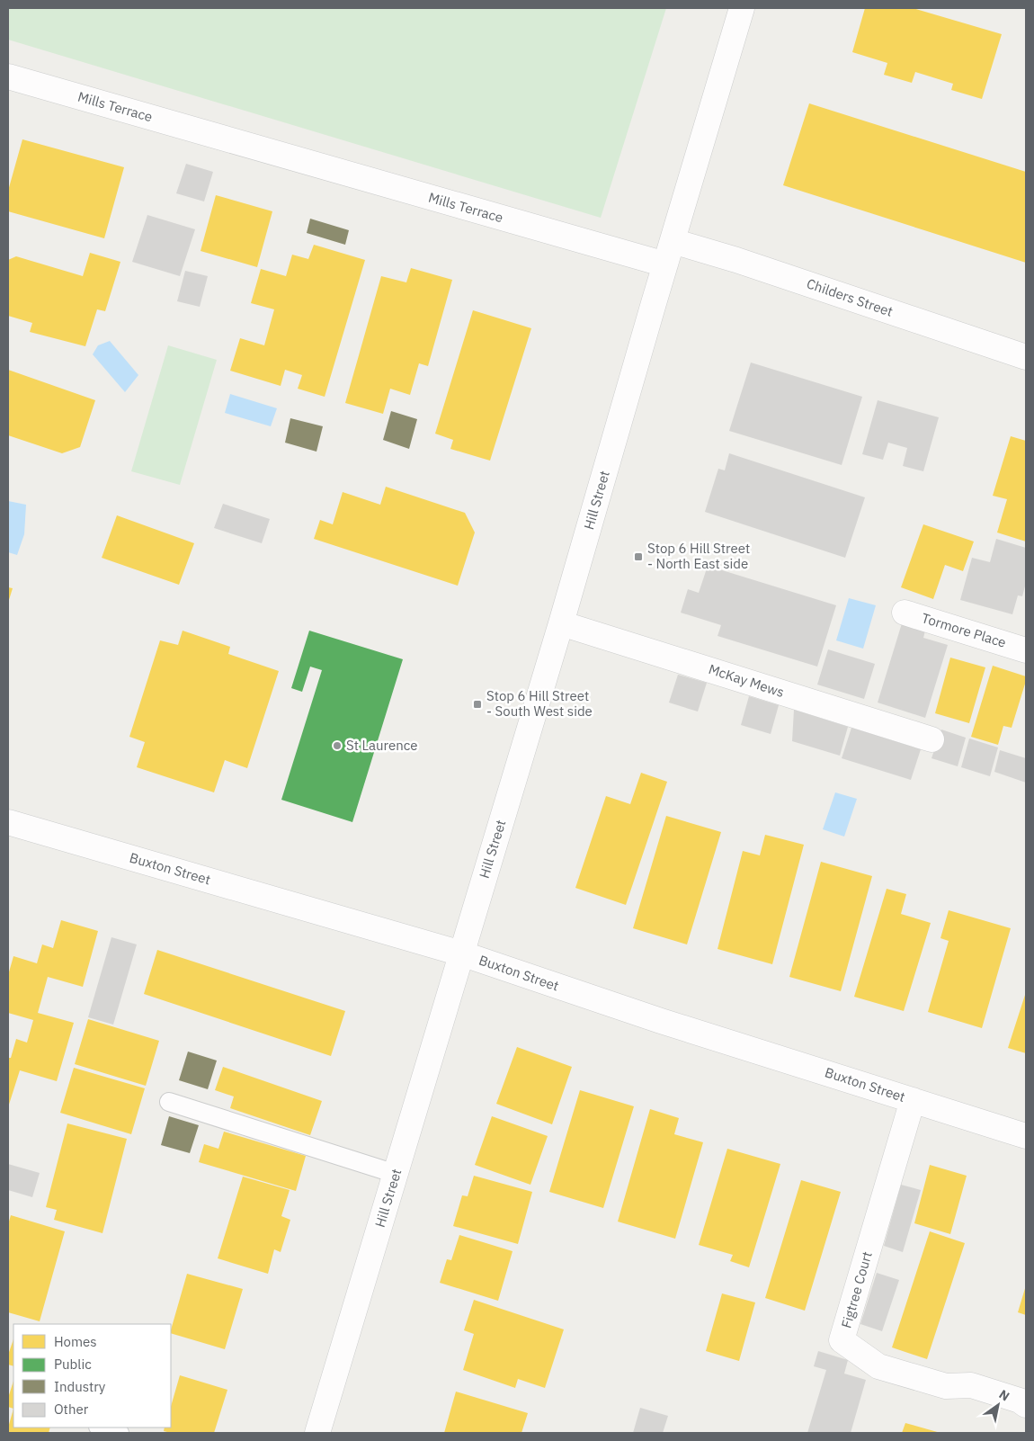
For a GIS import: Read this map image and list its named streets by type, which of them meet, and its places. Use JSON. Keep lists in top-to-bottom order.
{
  "streets": {
    "street": [
      "Mills Terrace",
      "Childers Street",
      "Hill Street",
      "Tormore Place",
      "McKay Mews",
      "Buxton Street",
      "Figtree Court"
    ]
  },
  "crossings": [
    ["Mills Terrace", "Hill Street"],
    ["Hill Street", "McKay Mews"],
    ["Hill Street", "Buxton Street"],
    ["Buxton Street", "Figtree Court"]
  ],
  "places": {
    "transit": ["Stop 6 Hill Street - North East side", "Stop 6 Hill Street - South West side"],
    "other": ["St Laurence"]
  },
  "legend": [
    "Homes",
    "Public",
    "Industry",
    "Other"
  ],
  "north": "top right"
}
